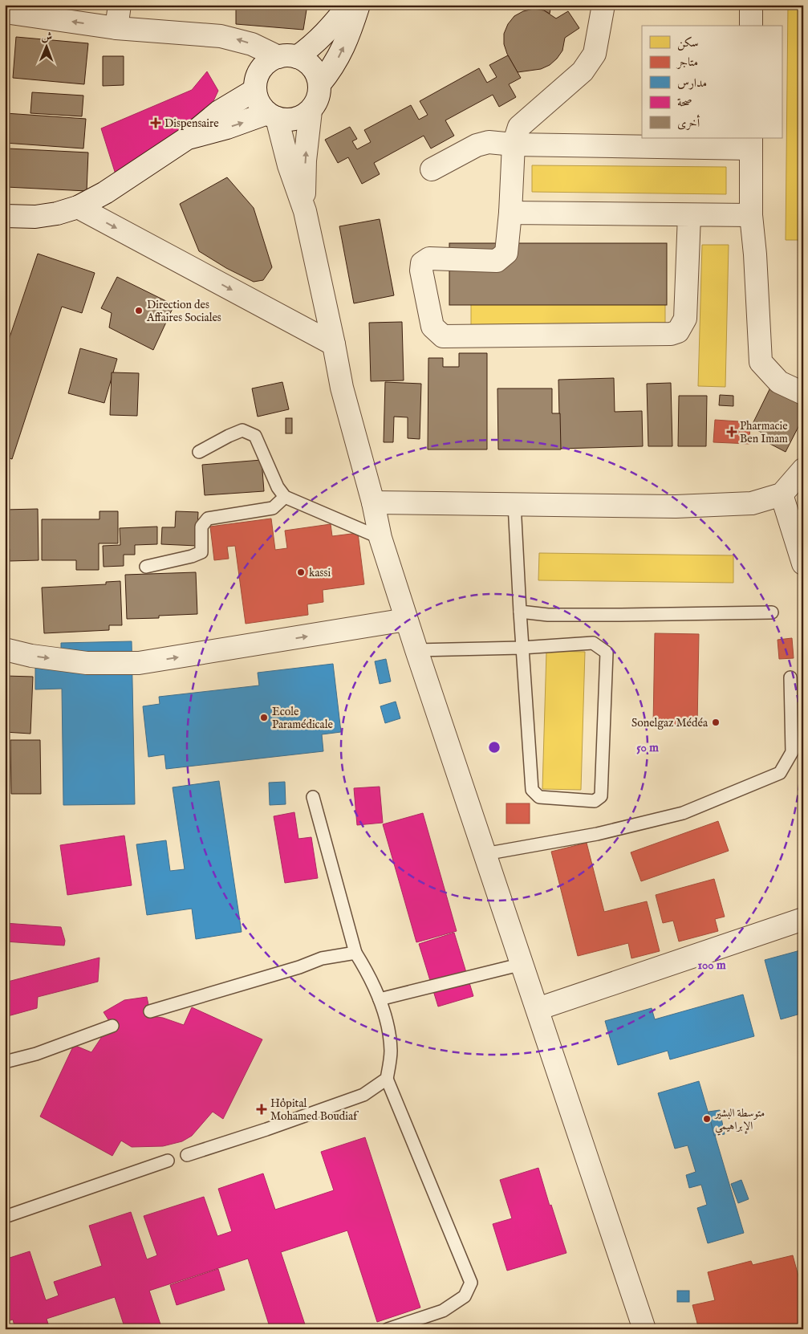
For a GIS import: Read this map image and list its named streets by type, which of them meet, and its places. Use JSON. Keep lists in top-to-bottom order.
{
  "places": {
    "health": ["Dispensaire", "Pharmacie Ben Imam", "Hôpital Mohamed Boudiaf"],
    "other": [
      "Direction des Affaires Sociales",
      "kassi",
      "Ecole Paramédicale",
      "Sonelgaz Médéa",
      "متوسطة البشير الإبراهيمي"
    ]
  },
  "legend": [
    "سكن",
    "متاجر",
    "مدارس",
    "صحة",
    "أخرى"
  ],
  "north": "top",
  "rings": ["50 m", "100 m"]
}
